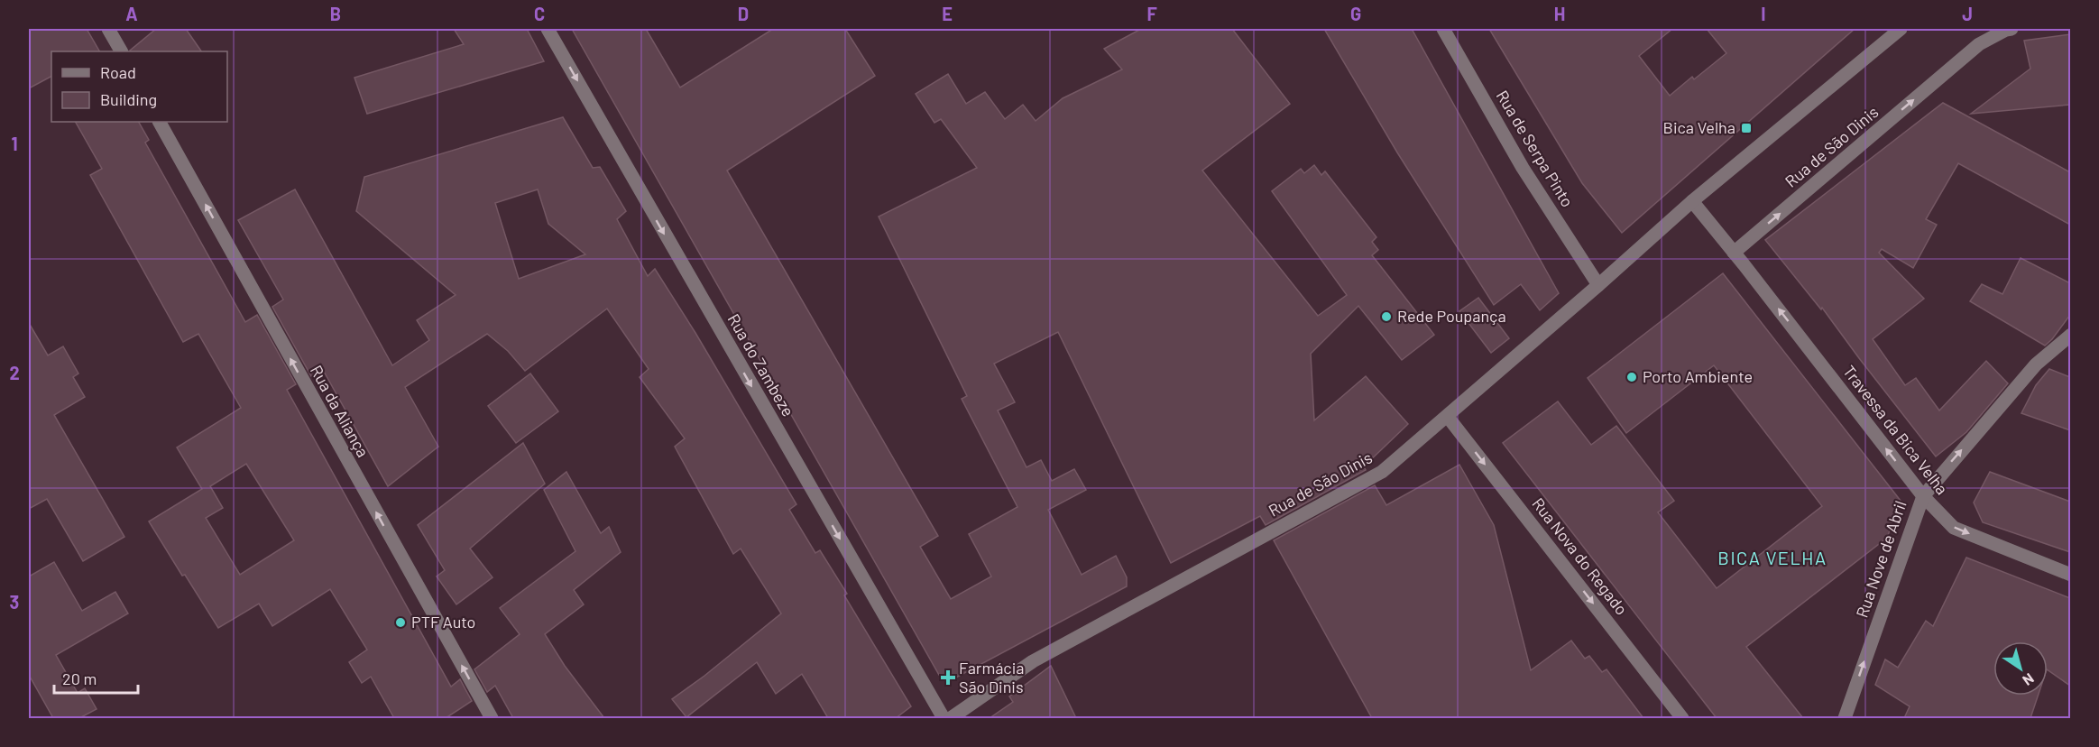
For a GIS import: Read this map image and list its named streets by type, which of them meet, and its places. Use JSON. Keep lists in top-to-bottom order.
{
  "streets": {
    "street": [
      "Rua de São Dinis",
      "Rua de Serpa Pinto",
      "Rua do Zambeze",
      "Rua da Aliança",
      "Travessa da Bica Velha",
      "Rua Nova do Regado",
      "Rua Nove de Abril"
    ]
  },
  "crossings": [
    ["Rua de São Dinis", "Rua de Serpa Pinto"],
    ["Rua de São Dinis", "Travessa da Bica Velha"],
    ["Rua de São Dinis", "Rua Nova do Regado"],
    ["Travessa da Bica Velha", "Rua Nove de Abril"]
  ],
  "one_way": [
    "Rua do Zambeze",
    "Rua da Aliança",
    "Rua Nova do Regado",
    "Rua Nove de Abril"
  ],
  "districts": ["BICA VELHA"],
  "places": {
    "transit": ["Bica Velha"],
    "other": ["Rede Poupança", "Porto Ambiente", "PTF Auto"],
    "health": ["Farmácia São Dinis"]
  },
  "legend": ["Road", "Building"],
  "scale_bar": "20 m",
  "north": "bottom right",
  "grid": {
    "columns": [
      "A",
      "B",
      "C",
      "D",
      "E",
      "F",
      "G",
      "H",
      "I",
      "J"
    ],
    "rows": ["1", "2", "3"]
  }
}
